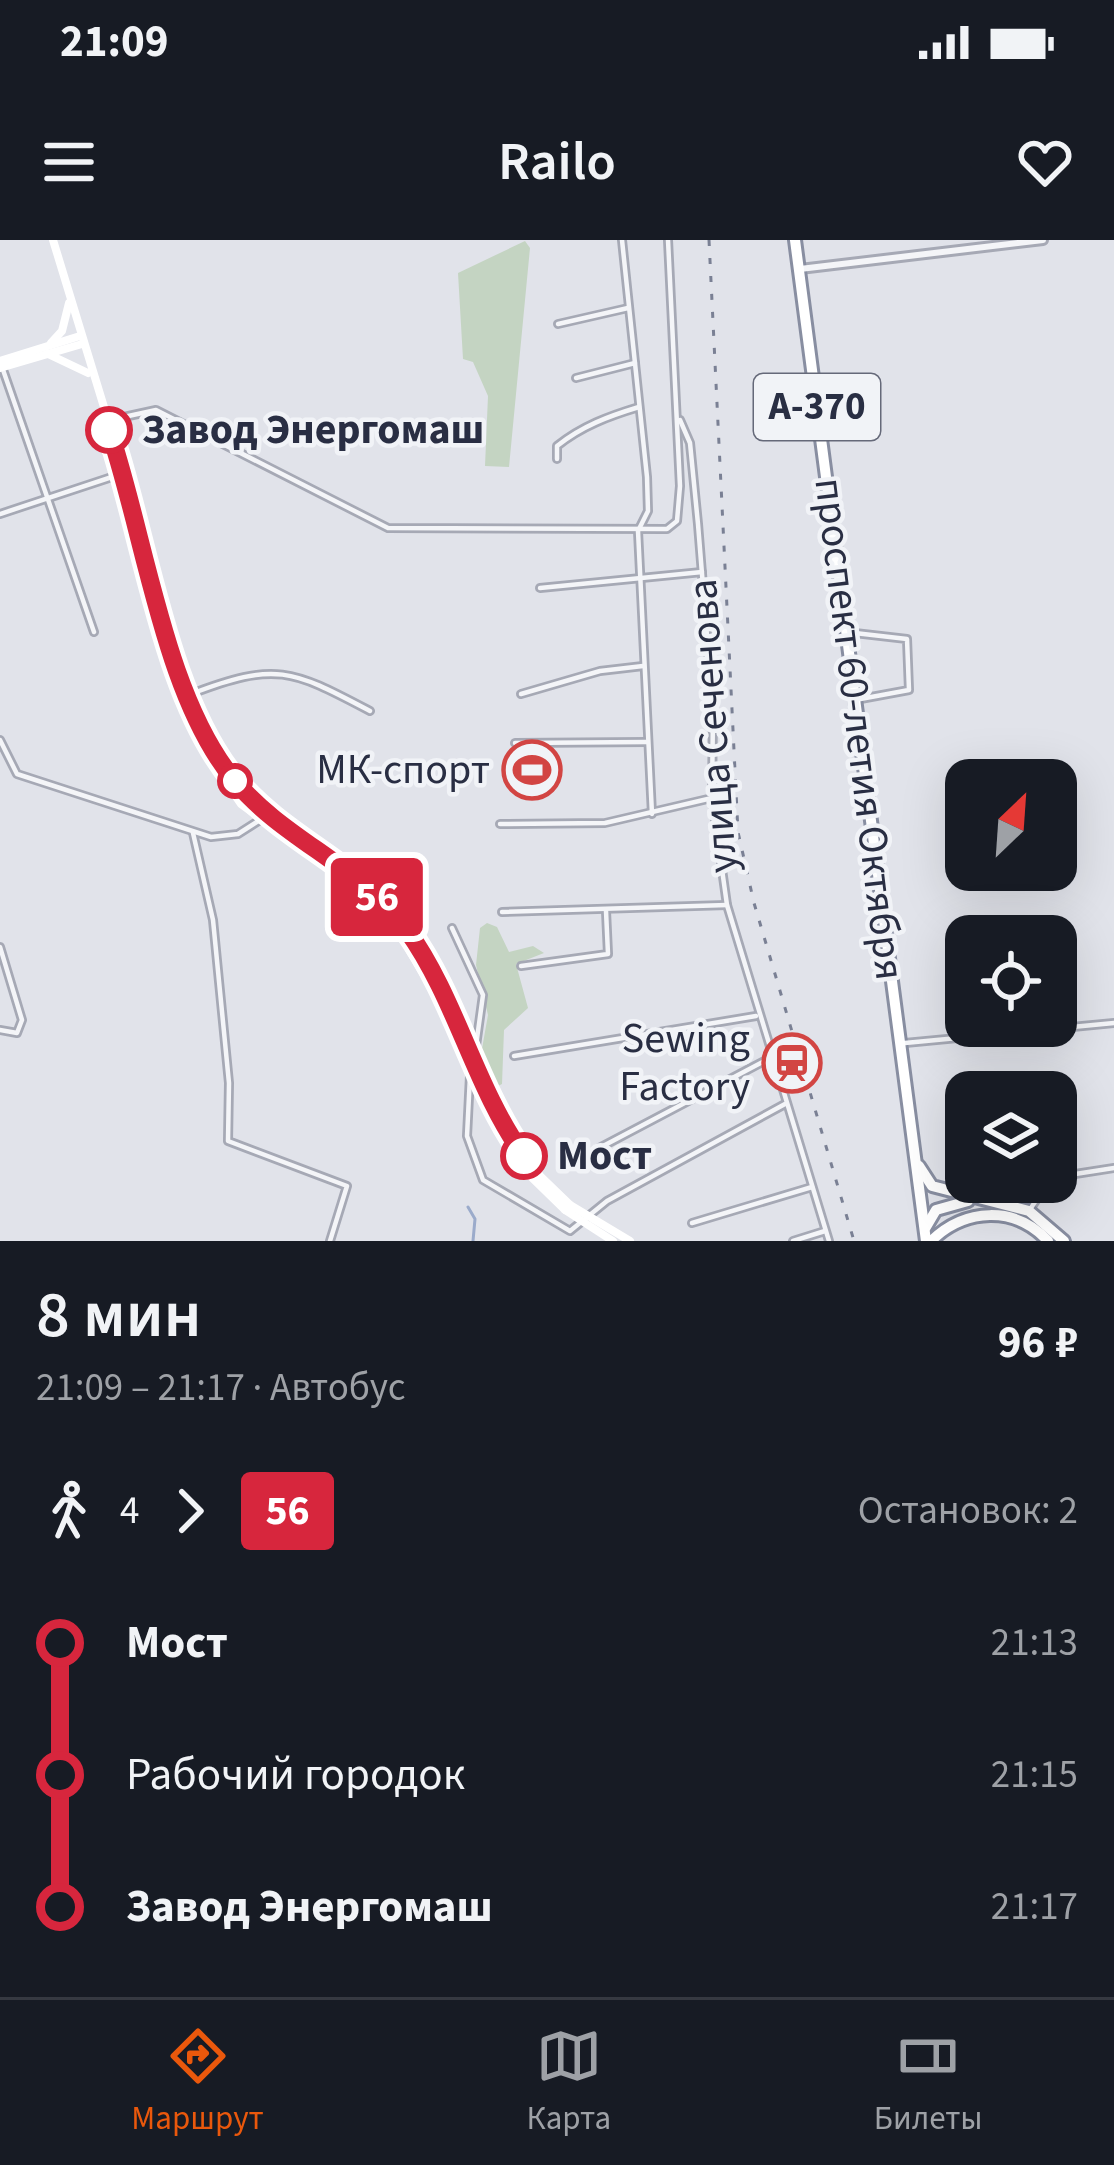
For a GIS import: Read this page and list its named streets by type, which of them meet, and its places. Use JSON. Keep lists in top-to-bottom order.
{
  "streets": {
    "highway": ["А-370", "проспект 60-летия Октября"],
    "street": ["улица Сеченова"]
  },
  "places": {
    "other": ["Завод Энергомаш", "Мост"],
    "sports": ["МК-спорт"],
    "station": ["Sewing Factory"]
  },
  "lines": ["bus line 56"],
  "north": "top right",
  "page": {
    "status": "21:09",
    "header": "Railo",
    "on_map": "56",
    "heading": ["8 мин", "21:09 – 21:17 · Автобус", "96 ₽"],
    "legs": ["4", "56", "Остановок: 2"],
    "list": [
      {
        "name": "Мост",
        "value": "21:13"
      },
      {
        "name": "Рабочий городок",
        "value": "21:15"
      },
      {
        "name": "Завод Энергомаш",
        "value": "21:17"
      }
    ],
    "tabs": ["Маршрут", "Карта", "Билеты"]
  }
}
